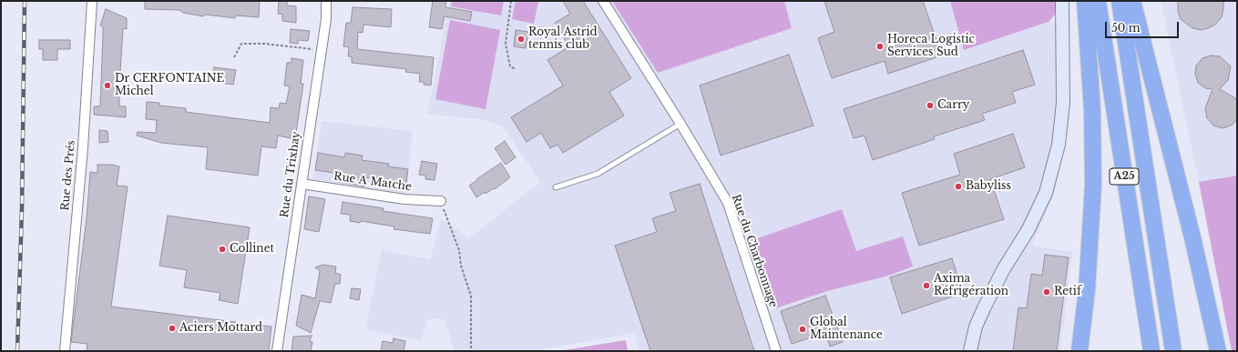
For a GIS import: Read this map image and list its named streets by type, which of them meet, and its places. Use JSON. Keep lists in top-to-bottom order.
{
  "streets": {
    "highway": ["A25"],
    "street": [
      "Rue du Trixhay",
      "Rue des Prés",
      "Rue A Matche",
      "Rue du Charbonnage"
    ]
  },
  "crossings": [
    ["Rue du Trixhay", "Rue A Matche"]
  ],
  "places": [
    "Royal Astrid tennis club",
    "Horeca Logistic Services Sud",
    "Dr CERFONTAINE Michel",
    "Carry",
    "Babyliss",
    "Collinet",
    "Axima Réfrigération",
    "Retif",
    "Aciers Mottard",
    "Global Maintenance"
  ],
  "scale_bar": "50 m"
}
